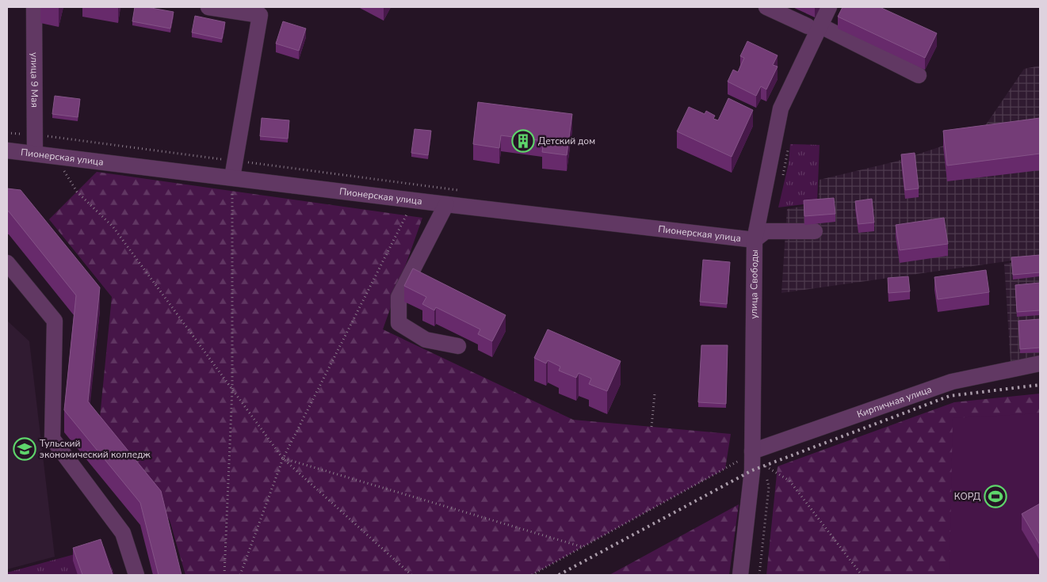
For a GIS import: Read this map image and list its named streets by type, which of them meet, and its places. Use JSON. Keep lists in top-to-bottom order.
{
  "streets": {
    "street": [
      "улица 9 Мая",
      "Пионерская улица",
      "улица Свободы",
      "Кирпичная улица"
    ]
  },
  "crossings": [
    ["улица 9 Мая", "Пионерская улица"],
    ["Пионерская улица", "улица Свободы"],
    ["улица Свободы", "Кирпичная улица"]
  ],
  "places": {
    "building": ["Детский дом"],
    "school or university": ["Тульский экономический колледж"],
    "sports": ["КОРД"]
  }
}
